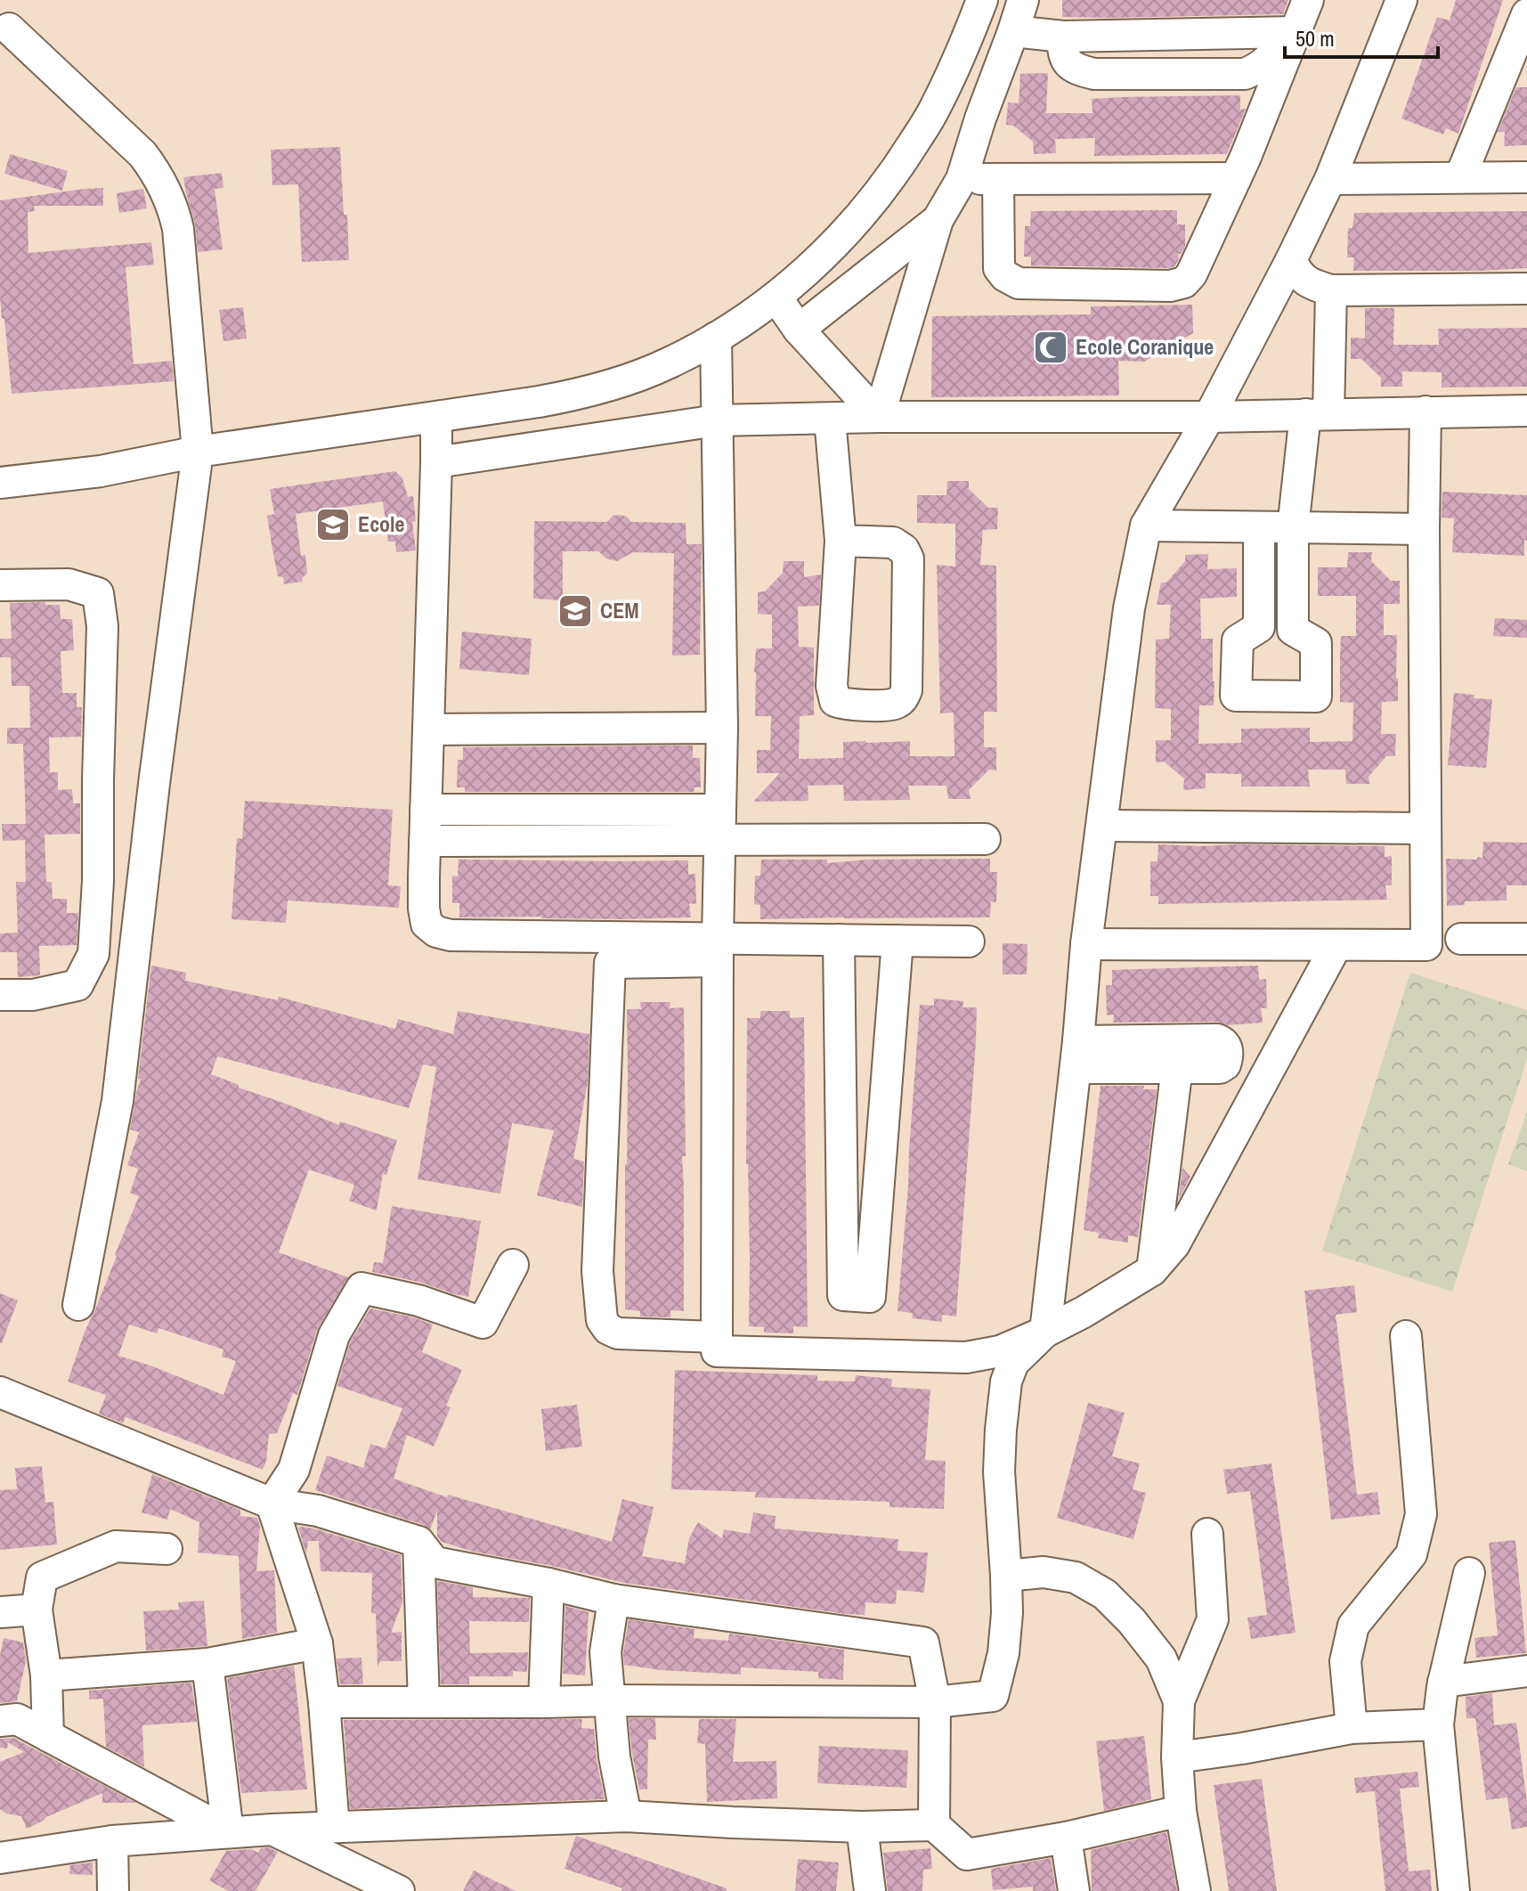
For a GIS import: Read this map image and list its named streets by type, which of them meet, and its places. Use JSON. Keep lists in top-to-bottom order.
{
  "places": {
    "mosque": ["Ecole Coranique"],
    "school or university": ["Ecole", "CEM"]
  },
  "scale_bar": "50 m"
}
